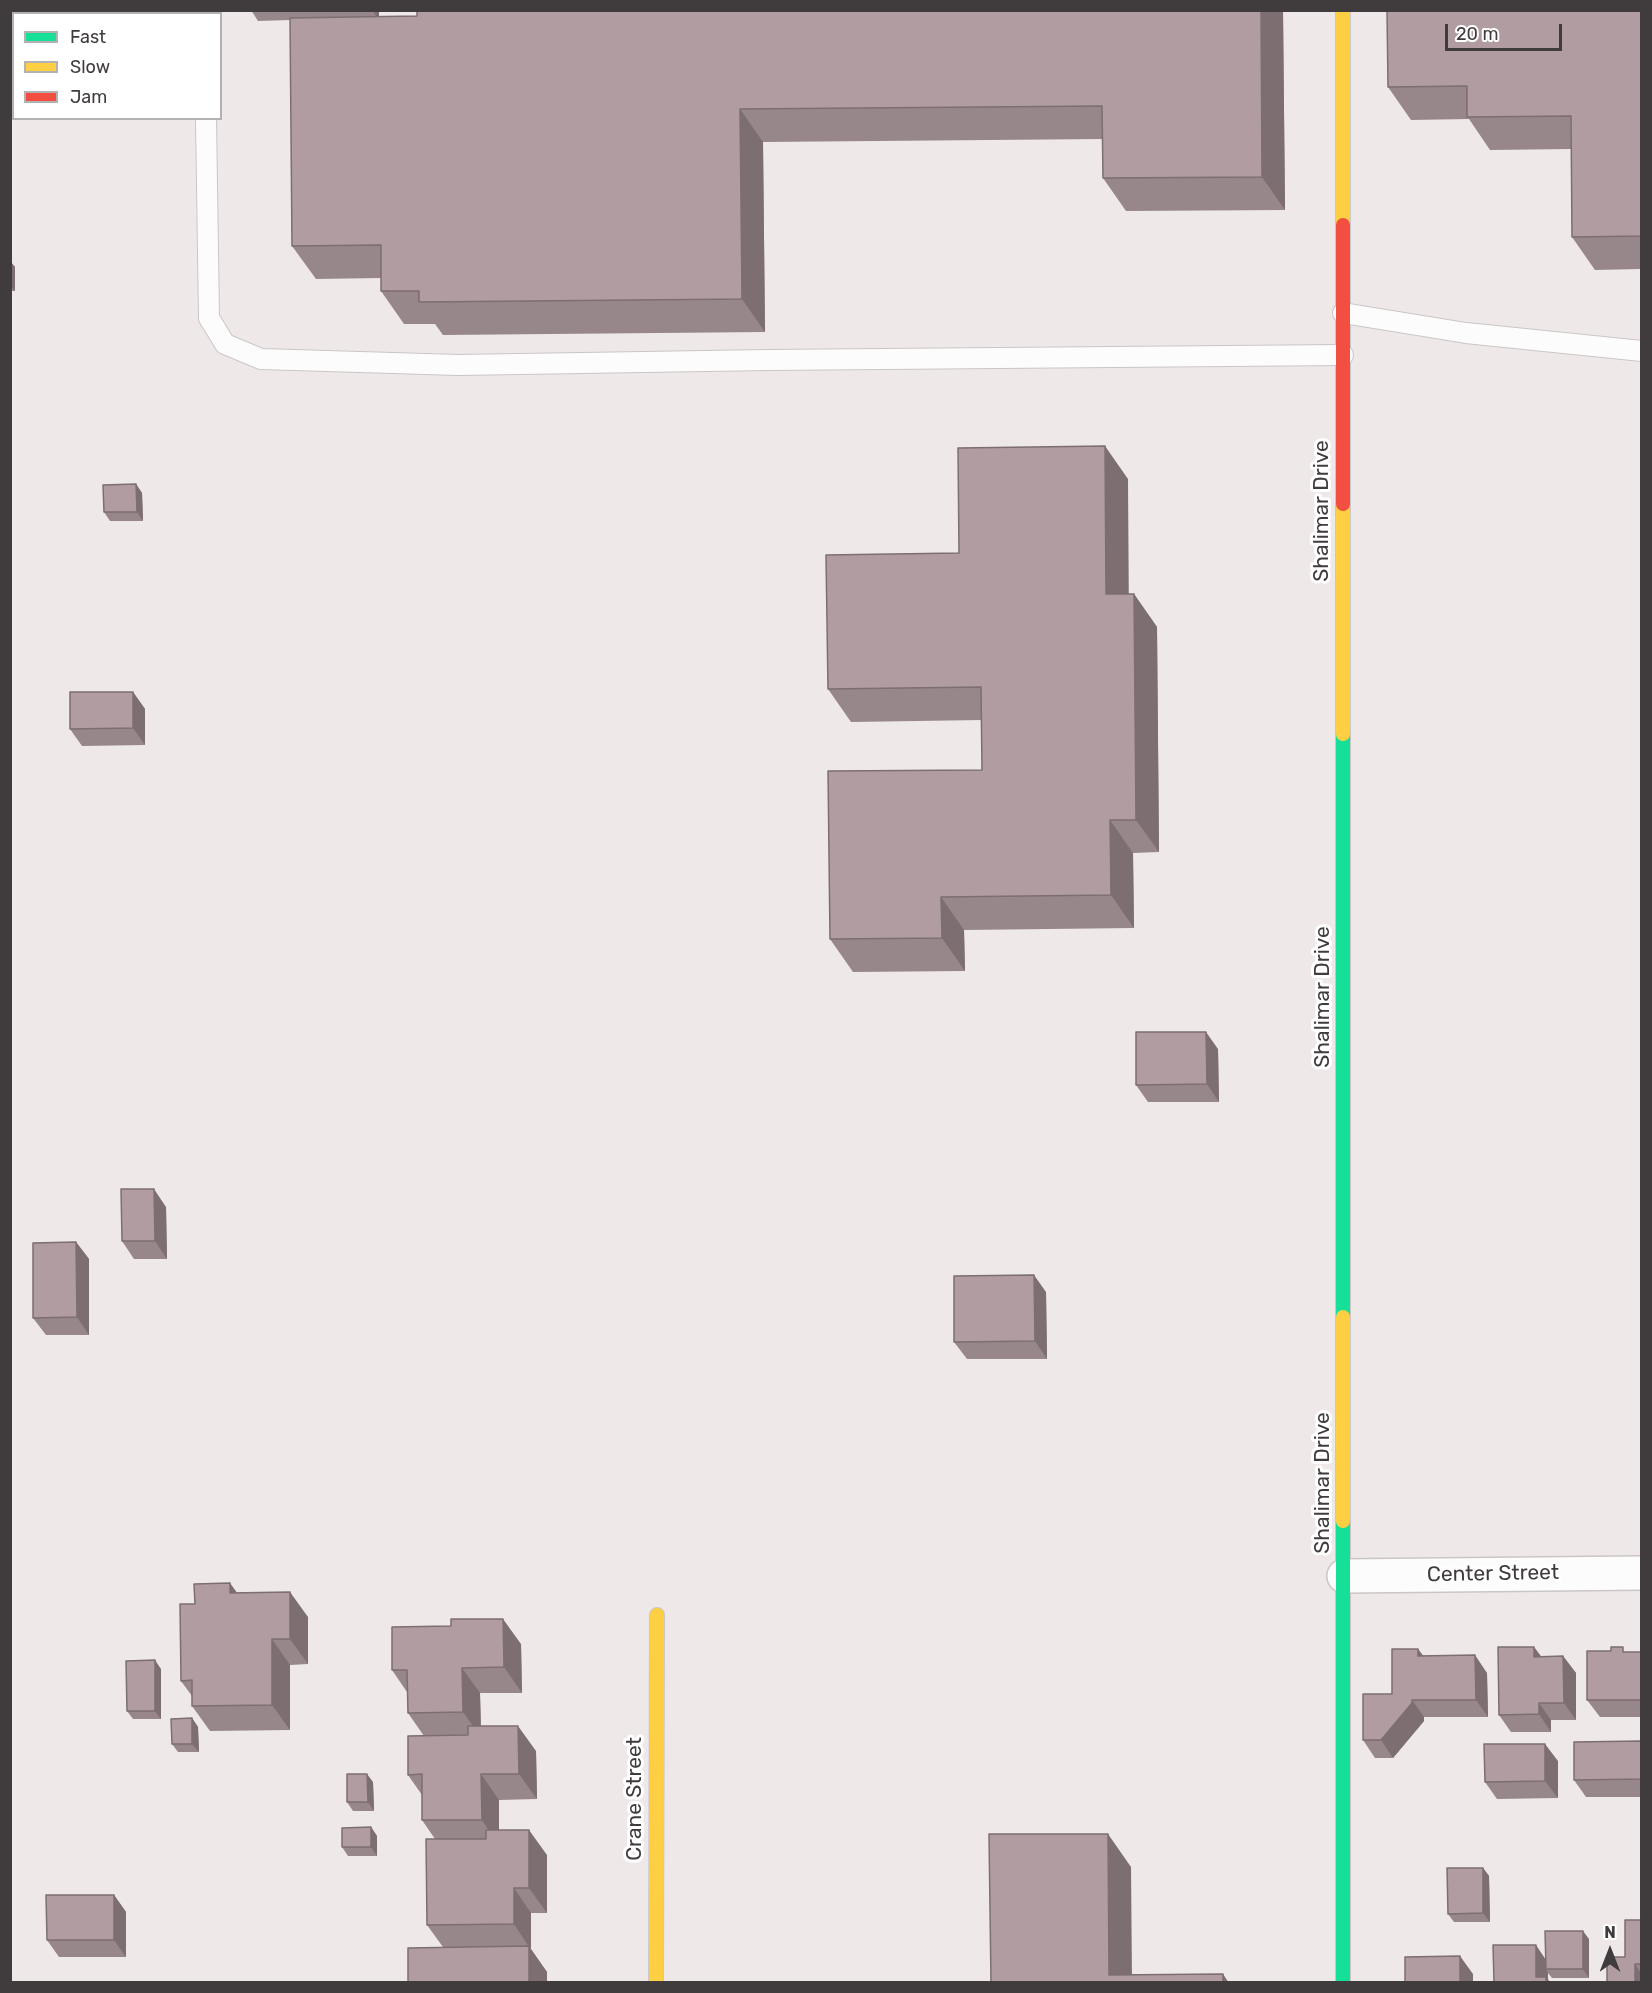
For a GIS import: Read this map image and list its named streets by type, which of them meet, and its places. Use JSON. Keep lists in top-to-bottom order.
{
  "streets": {
    "street": ["Shalimar Drive", "Center Street", "Crane Street"]
  },
  "crossings": [
    ["Shalimar Drive", "Center Street"]
  ],
  "legend": ["Fast", "Slow", "Jam"],
  "scale_bar": "20 m",
  "north": "top"
}
